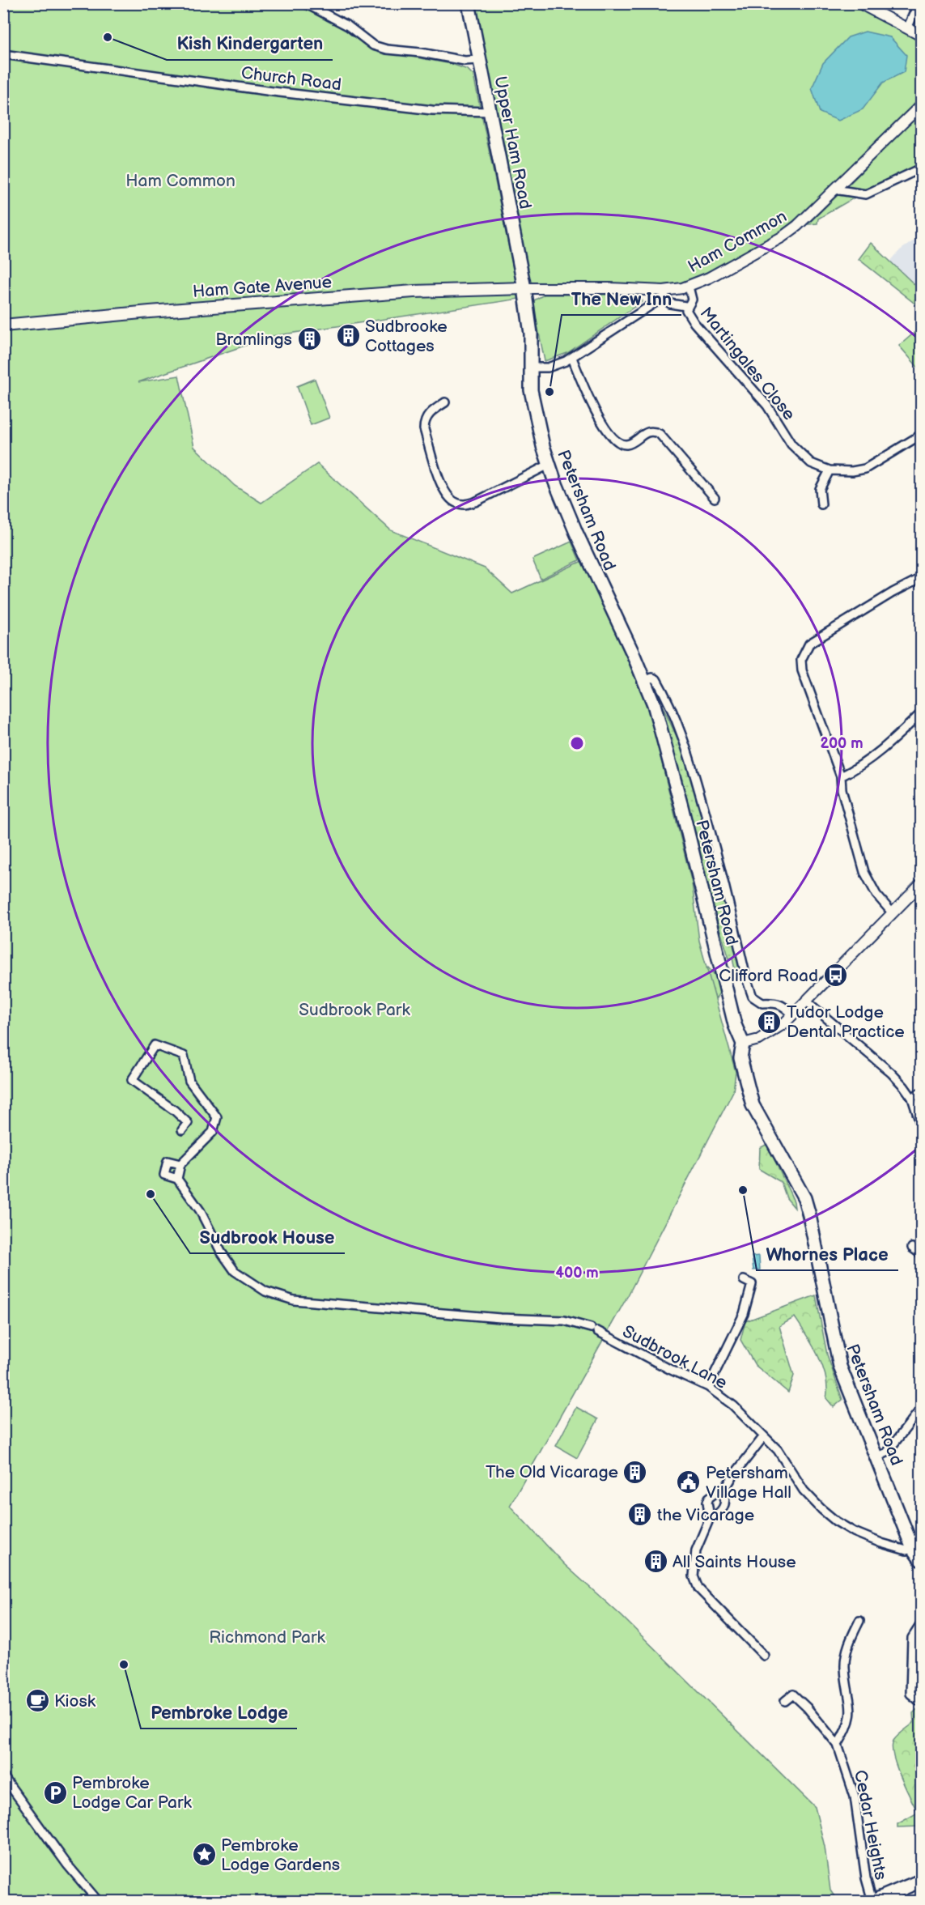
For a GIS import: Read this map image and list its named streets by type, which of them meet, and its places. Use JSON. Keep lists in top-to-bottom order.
{
  "streets": {
    "main road": ["Upper Ham Road", "Ham Gate Avenue", "Petersham Road"],
    "street": [
      "Church Road",
      "Ham Common",
      "Martingales Close",
      "Sudbrook Lane",
      "Cedar Heights"
    ]
  },
  "crossings": [
    ["Church Road", "Upper Ham Road"],
    ["Upper Ham Road", "Ham Common"],
    ["Upper Ham Road", "Ham Gate Avenue"],
    ["Upper Ham Road", "Petersham Road"],
    ["Ham Common", "Ham Gate Avenue"],
    ["Ham Common", "Martingales Close"],
    ["Ham Common", "Petersham Road"],
    ["Ham Gate Avenue", "Petersham Road"],
    ["Petersham Road", "Sudbrook Lane"]
  ],
  "parks": ["Ham Common", "Sudbrook Park", "Richmond Park"],
  "places": {
    "other": [
      "Kish Kindergarten",
      "The New Inn",
      "Whornes Place",
      "Sudbrook House",
      "Pembroke Lodge"
    ],
    "building": [
      "Sudbrooke Cottages",
      "Bramlings",
      "Tudor Lodge Dental Practice",
      "The Old Vicarage",
      "the Vicarage",
      "All Saints House"
    ],
    "bus stop": ["Clifford Road"],
    "public building": ["Petersham Village Hall"],
    "cafe": ["Kiosk"],
    "parking": ["Pembroke Lodge Car Park"],
    "place": ["Pembroke Lodge Gardens"]
  },
  "rings": ["200 m", "400 m"]
}
